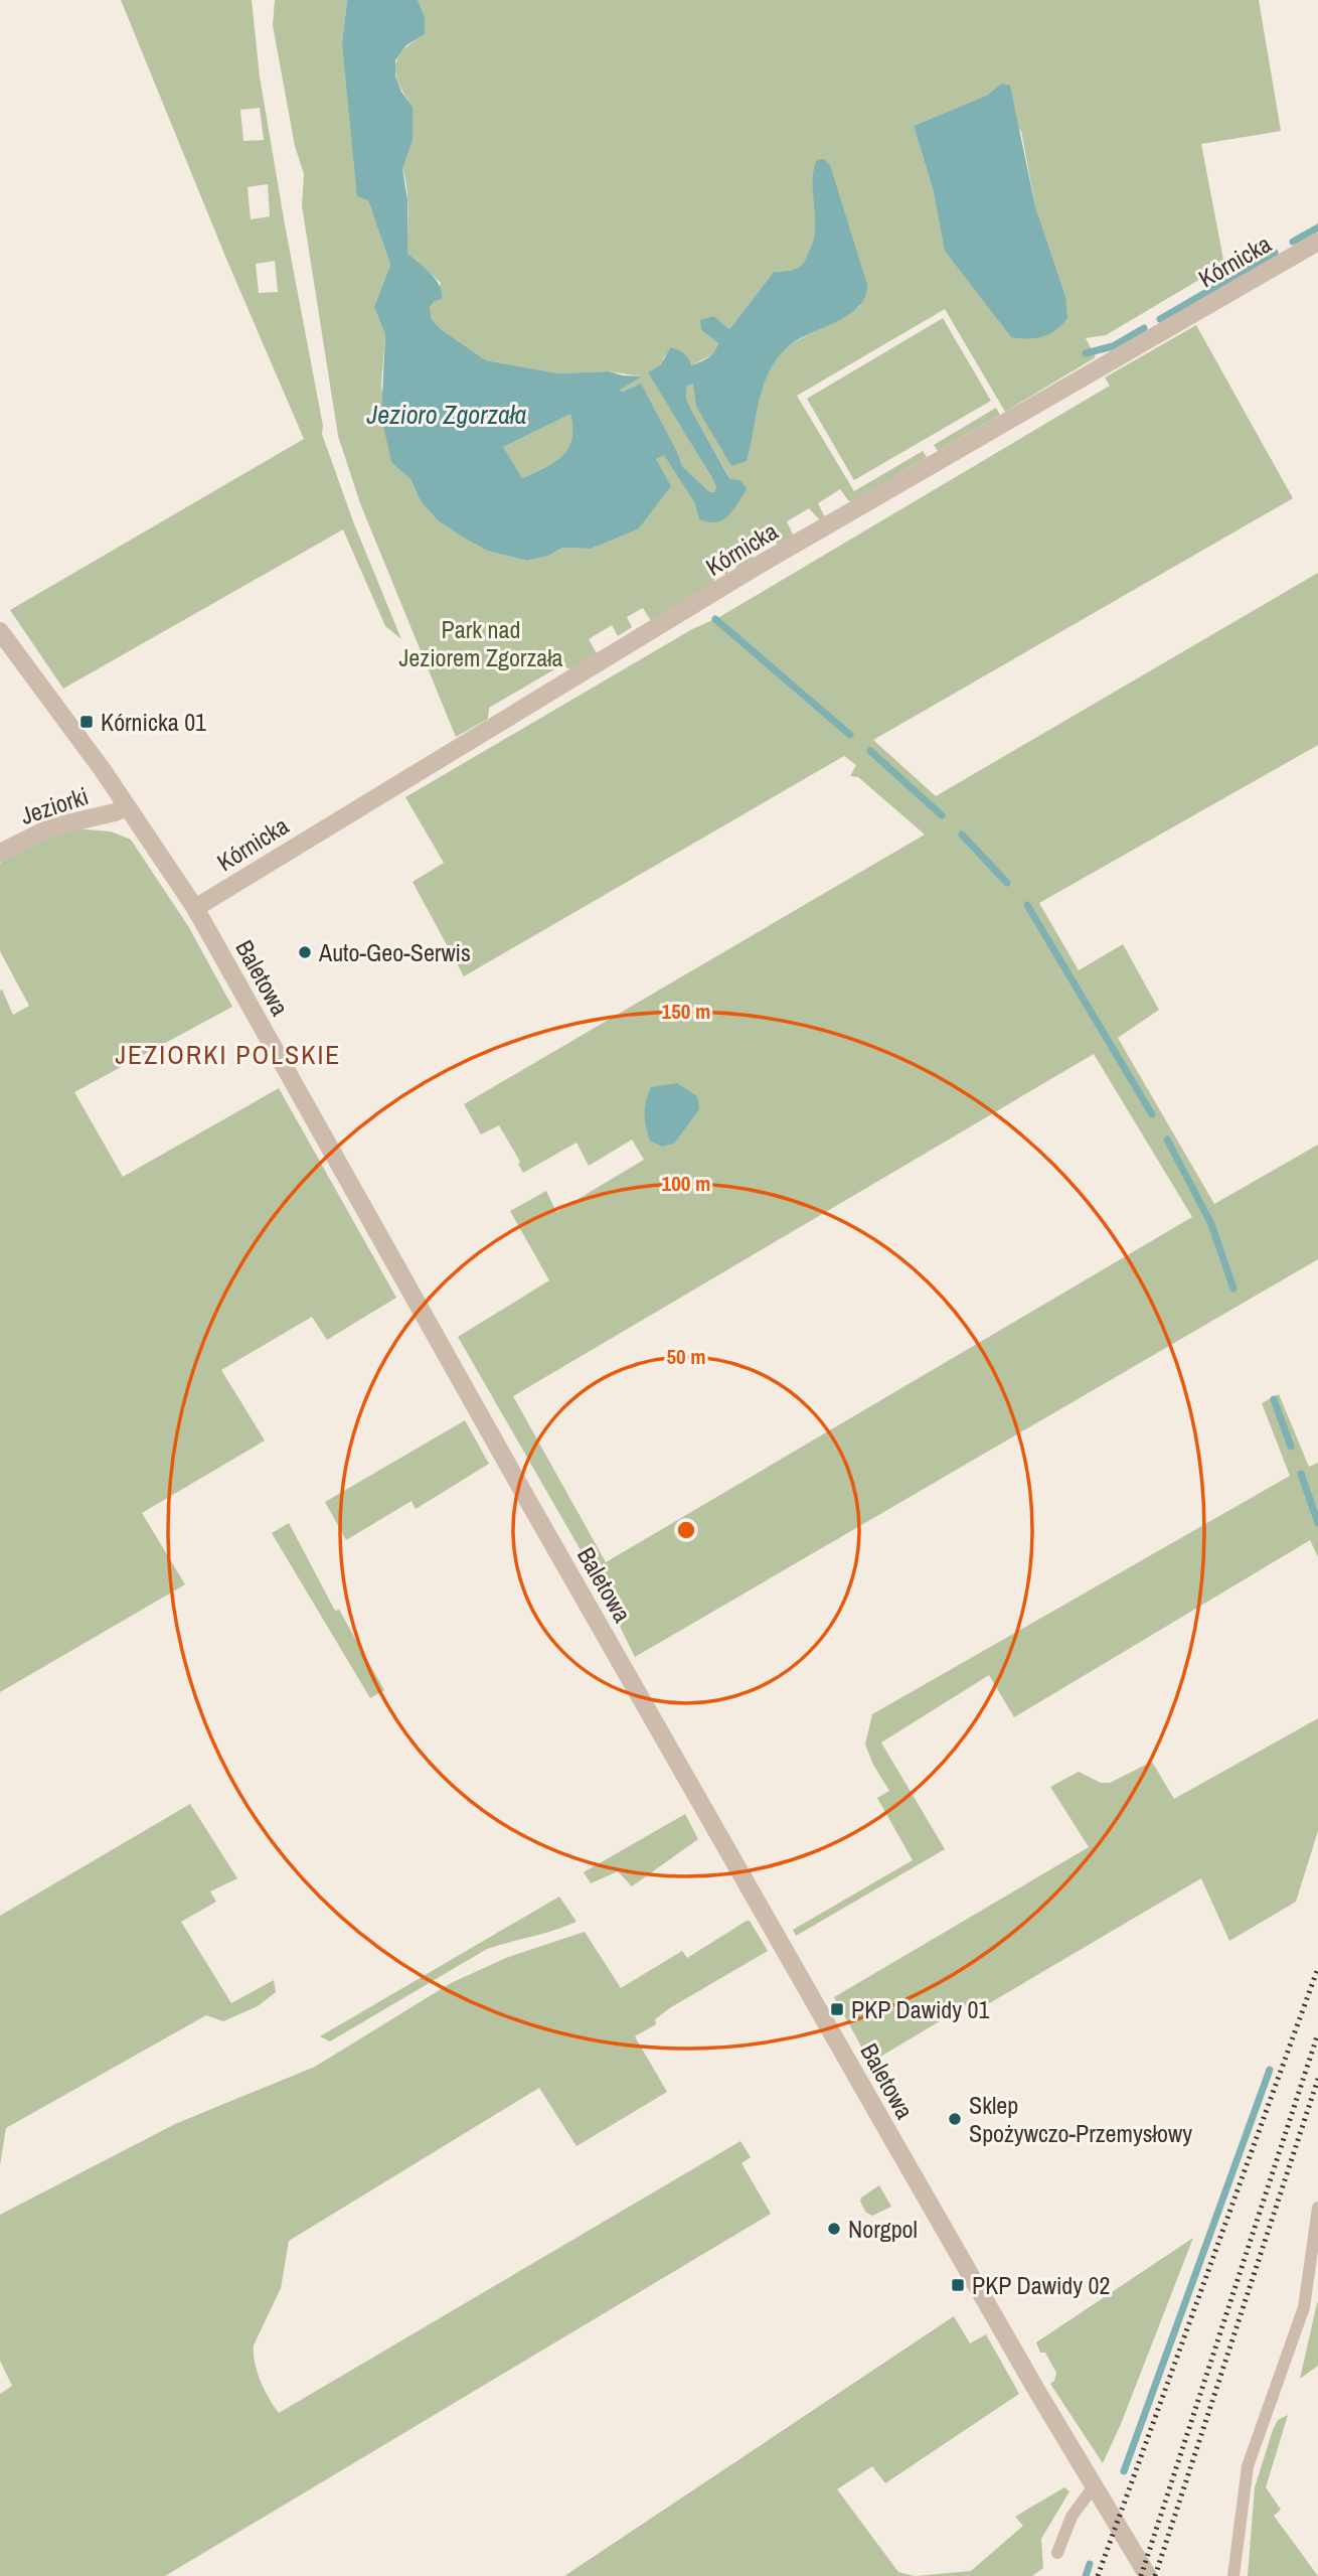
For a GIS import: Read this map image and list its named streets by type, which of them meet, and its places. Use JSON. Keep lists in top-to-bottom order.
{
  "streets": {
    "street": ["Kórnicka", "Jeziorki", "Baletowa"]
  },
  "crossings": [
    ["Kórnicka", "Baletowa"],
    ["Jeziorki", "Baletowa"]
  ],
  "districts": ["JEZIORKI POLSKIE"],
  "water": ["Jezioro Zgorzała"],
  "parks": ["Park nad Jeziorem Zgorzała"],
  "places": {
    "transit": ["Kórnicka 01", "PKP Dawidy 01", "PKP Dawidy 02"],
    "other": ["Auto-Geo-Serwis", "Sklep Spożywczo-Przemysłowy", "Norgpol"]
  },
  "rings": ["150 m", "100 m", "50 m"]
}
